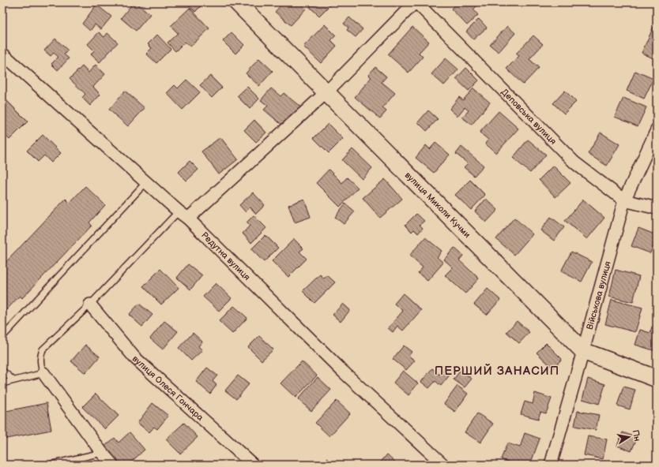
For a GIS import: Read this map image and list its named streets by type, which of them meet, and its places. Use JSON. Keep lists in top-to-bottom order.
{
  "streets": {
    "street": [
      "Деповська вулиця",
      "вулиця Миколи Кучми",
      "Редутна вулиця",
      "Військова вулиця",
      "вулиця Олеся Гончара"
    ]
  },
  "crossings": [
    ["Деповська вулиця", "Військова вулиця"],
    ["вулиця Миколи Кучми", "Військова вулиця"]
  ],
  "districts": ["ПЕРШИЙ ЗАНАСИП"],
  "north": "right"
}
